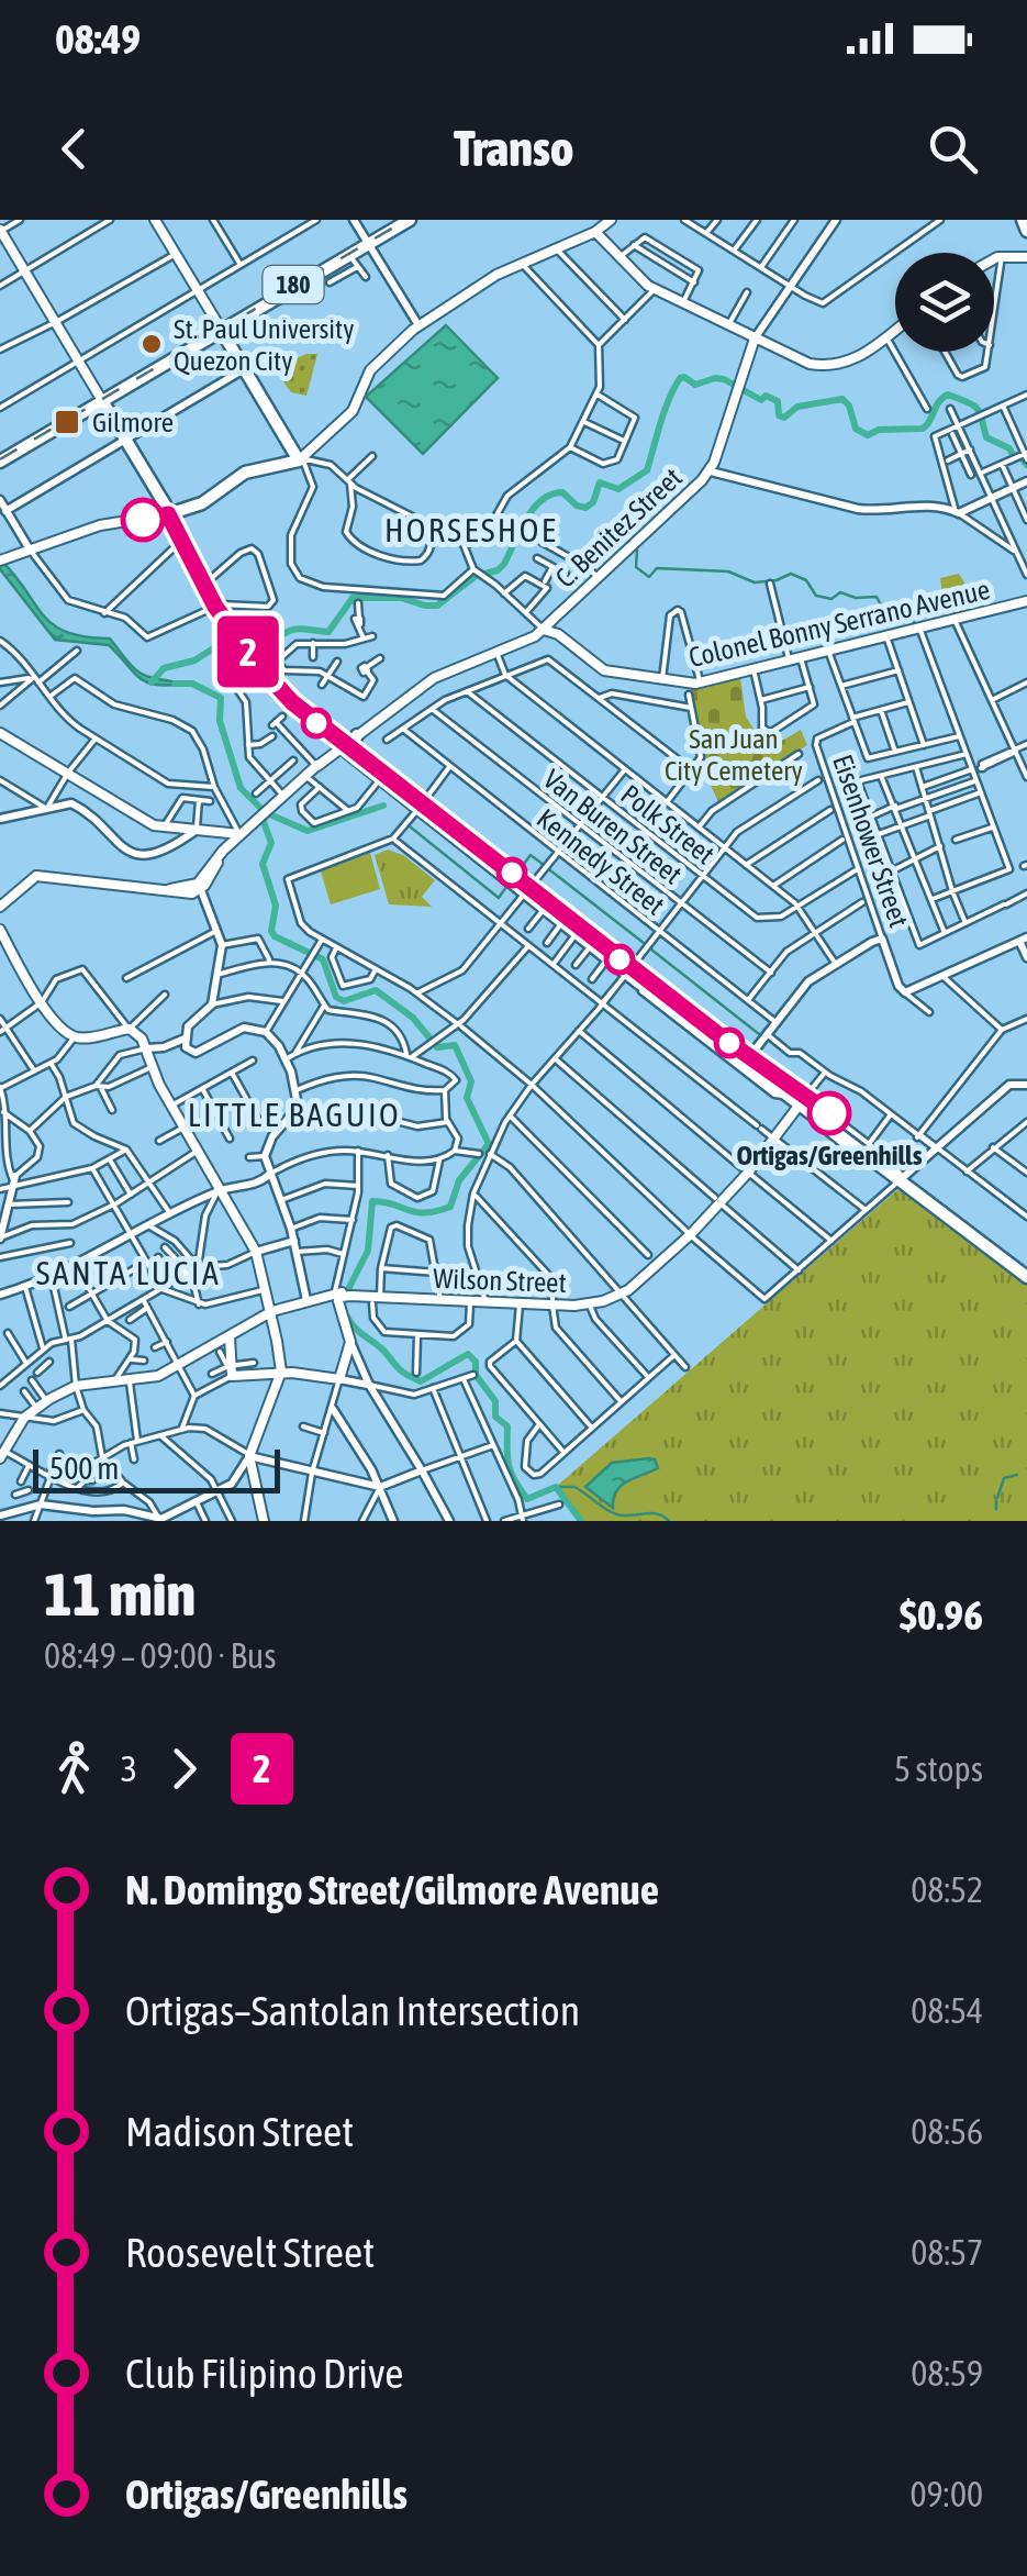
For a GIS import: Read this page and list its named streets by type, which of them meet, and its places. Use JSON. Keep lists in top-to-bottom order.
{
  "streets": {
    "main road": [
      "180",
      "C. Benitez Street",
      "Colonel Bonny Serrano Avenue",
      "Wilson Street"
    ],
    "street": [
      "Polk Street",
      "Van Buren Street",
      "Eisenhower Street",
      "Kennedy Street"
    ]
  },
  "crossings": [
    ["C. Benitez Street", "Colonel Bonny Serrano Avenue"]
  ],
  "districts": ["HORSESHOE", "LITTLE BAGUIO", "SANTA LUCIA"],
  "parks": ["San Juan City Cemetery"],
  "places": {
    "other": ["St. Paul University Quezon City", "Ortigas/Greenhills"],
    "transit": ["Gilmore"]
  },
  "lines": ["bus line 2"],
  "scale_bar": "500 m",
  "page": {
    "status": "08:49",
    "header": "Transo",
    "on_map": "2",
    "scale": "500 m",
    "heading": ["11 min", "08:49 – 09:00 · Bus", "$0.96"],
    "legs": ["3", "2", "5 stops"],
    "list": [
      {
        "name": "N. Domingo Street/Gilmore Avenue",
        "value": "08:52"
      },
      {
        "name": "Ortigas–Santolan Intersection",
        "value": "08:54"
      },
      {
        "name": "Madison Street",
        "value": "08:56"
      },
      {
        "name": "Roosevelt Street",
        "value": "08:57"
      },
      {
        "name": "Club Filipino Drive",
        "value": "08:59"
      },
      {
        "name": "Ortigas/Greenhills",
        "value": "09:00"
      }
    ]
  }
}
